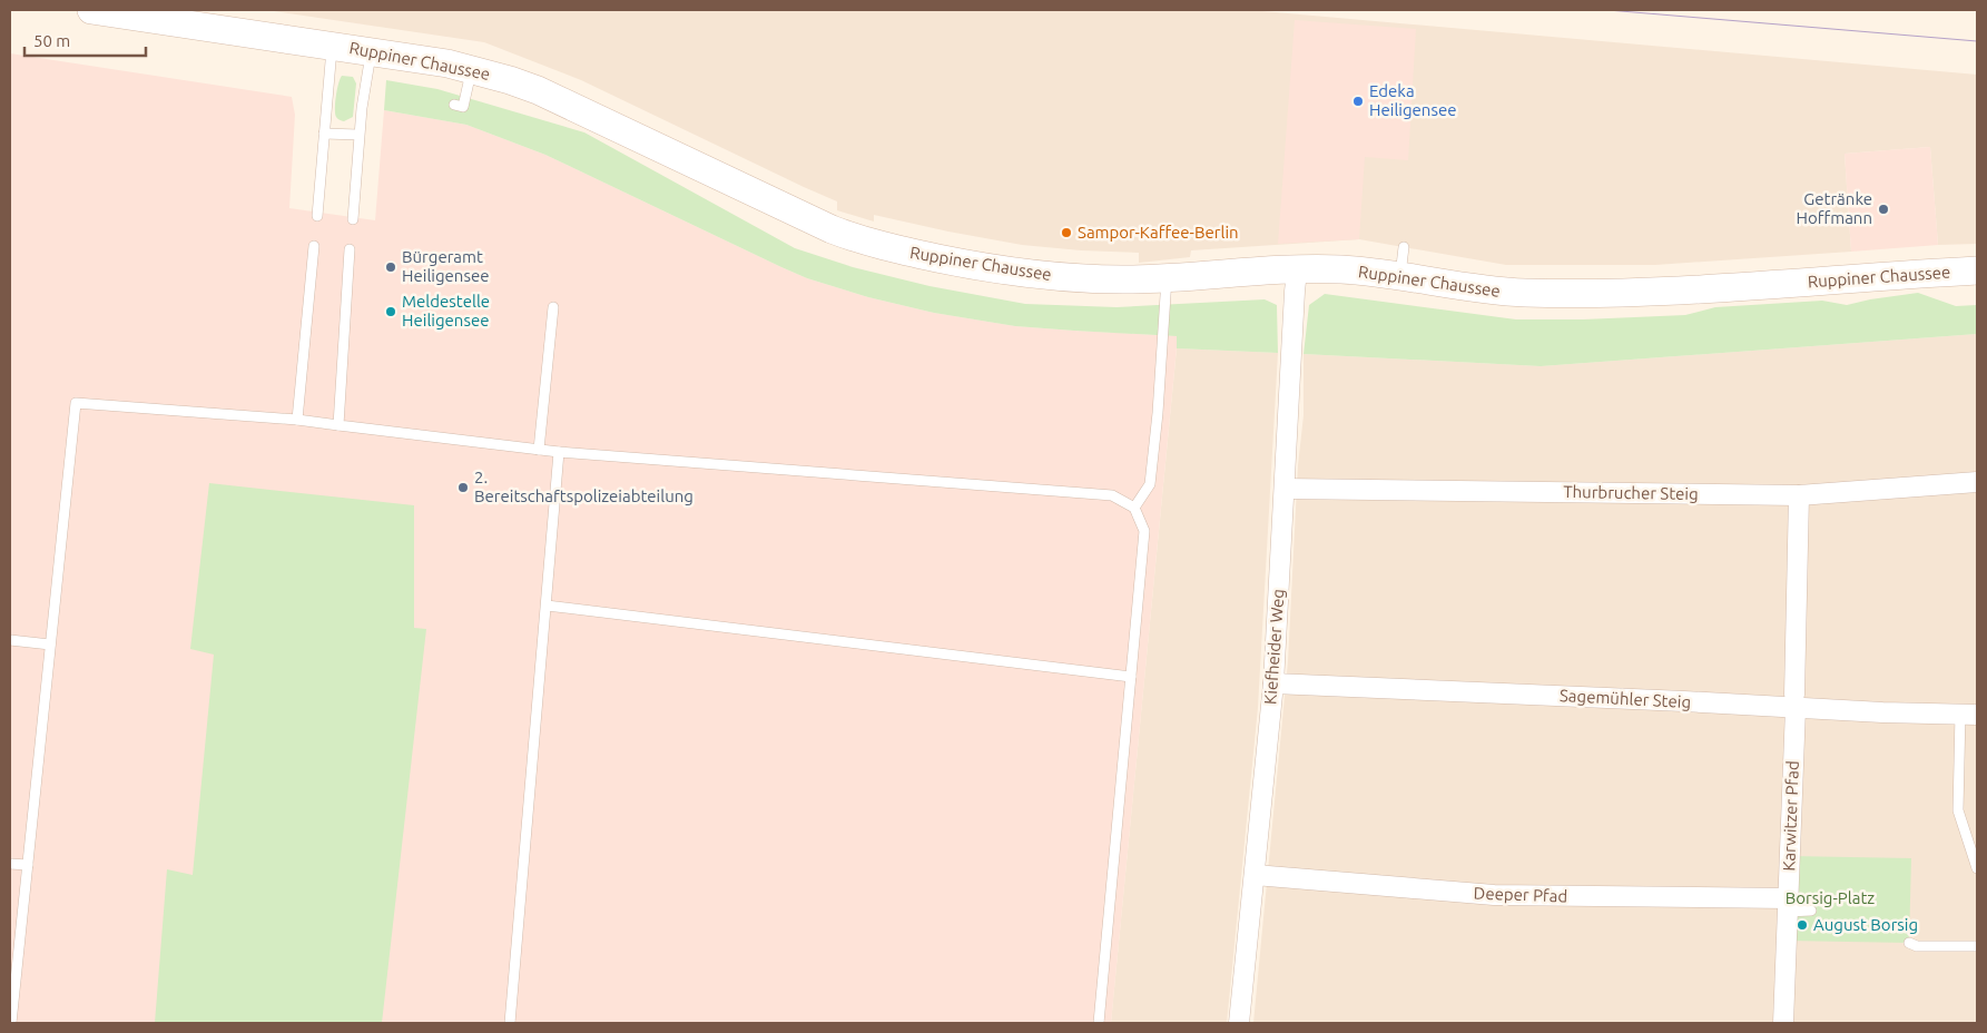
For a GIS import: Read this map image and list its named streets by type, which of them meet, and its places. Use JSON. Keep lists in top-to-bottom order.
{
  "streets": {
    "main road": ["Ruppiner Chaussee"],
    "street": [
      "Thurbrucher Steig",
      "Kiefheider Weg",
      "Sagemühler Steig",
      "Karwitzer Pfad",
      "Deeper Pfad"
    ]
  },
  "crossings": [
    ["Ruppiner Chaussee", "Kiefheider Weg"],
    ["Thurbrucher Steig", "Kiefheider Weg"],
    ["Thurbrucher Steig", "Karwitzer Pfad"],
    ["Kiefheider Weg", "Sagemühler Steig"],
    ["Kiefheider Weg", "Deeper Pfad"],
    ["Sagemühler Steig", "Karwitzer Pfad"],
    ["Karwitzer Pfad", "Deeper Pfad"]
  ],
  "parks": ["Borsig-Platz"],
  "places": [
    "Edeka Heiligensee",
    "Getränke Hoffmann",
    "Sampor-Kaffee-Berlin",
    "Bürgeramt Heiligensee",
    "Meldestelle Heiligensee",
    "2. Bereitschaftspolizeiabteilung",
    "August Borsig"
  ],
  "scale_bar": "50 m"
}
